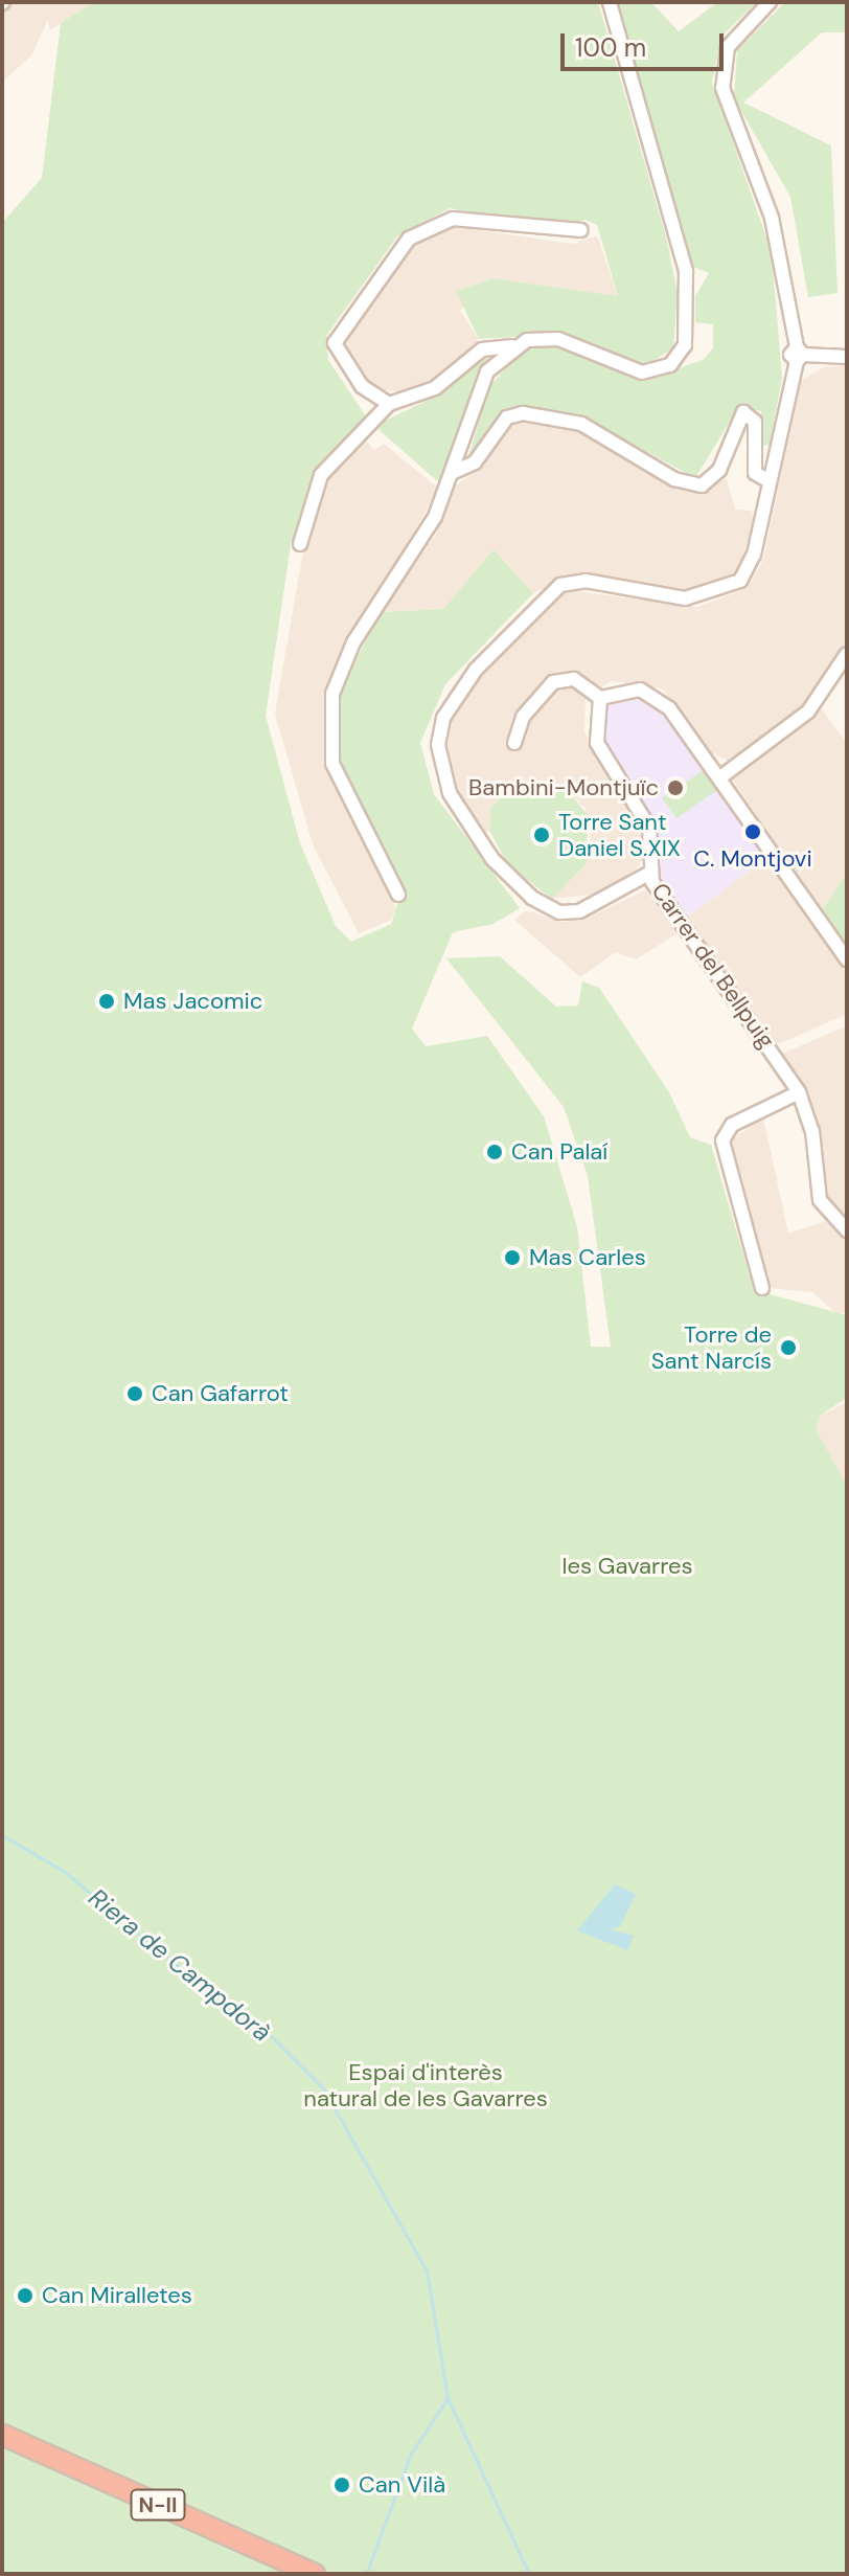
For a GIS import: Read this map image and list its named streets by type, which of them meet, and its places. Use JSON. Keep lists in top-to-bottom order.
{
  "streets": {
    "highway": ["N-II"],
    "street": ["Carrer del Bellpuig"]
  },
  "water": ["Riera de Campdorà"],
  "parks": ["les Gavarres", "Espai d'interès natural de les Gavarres"],
  "places": [
    "Bambini-Montjuïc",
    "C. Montjovi",
    "Torre Sant Daniel S.XIX",
    "Mas Jacomic",
    "Can Palaí",
    "Mas Carles",
    "Torre de Sant Narcís",
    "Can Gafarrot",
    "Can Miralletes",
    "Can Vilà"
  ],
  "scale_bar": "100 m"
}
